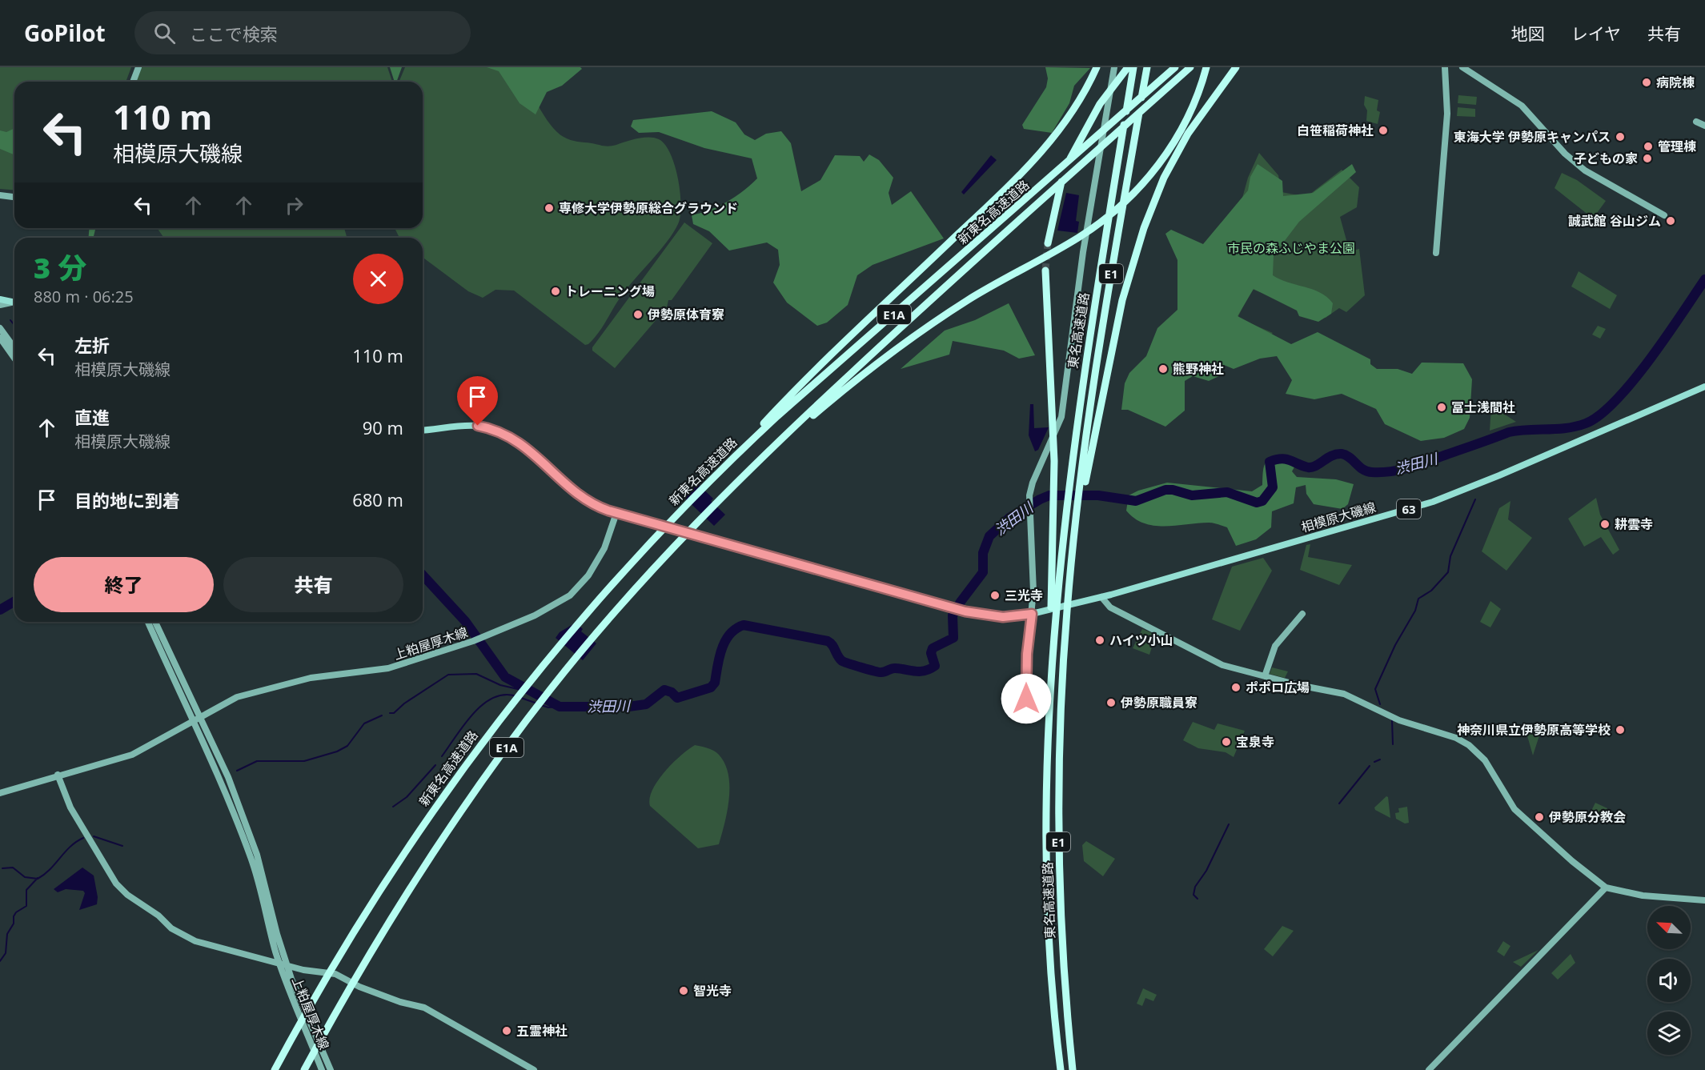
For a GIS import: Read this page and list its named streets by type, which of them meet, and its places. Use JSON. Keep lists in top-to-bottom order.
{
  "streets": {
    "highway": [
      "新東名高速道路",
      "E1",
      "E1A",
      "東名高速道路"
    ],
    "main road": ["63", "相模原大磯線"],
    "street": ["上粕屋厚木線"]
  },
  "crossings": [
    ["新東名高速道路", "E1A"],
    ["63", "相模原大磯線"],
    ["63", "上粕屋厚木線"],
    ["相模原大磯線", "上粕屋厚木線"]
  ],
  "water": ["渋田川"],
  "parks": ["市民の森ふじやま公園"],
  "places": [
    "病院棟",
    "白笹稲荷神社",
    "東海大学 伊勢原キャンパス",
    "管理棟",
    "子どもの家",
    "専修大学伊勢原総合グラウンド",
    "誠武館 谷山ジム",
    "トレーニング場",
    "伊勢原体育寮",
    "熊野神社",
    "冨士浅間社",
    "耕雲寺",
    "三光寺",
    "ハイツ小山",
    "ポポロ広場",
    "伊勢原職員寮",
    "神奈川県立伊勢原高等学校",
    "宝泉寺",
    "伊勢原分教会",
    "智光寺",
    "五霊神社"
  ],
  "north": "top left",
  "page": {
    "header": "GoPilot",
    "search": "ここで検索",
    "nav": ["地図", "レイヤ", "共有"],
    "turn": ["110 m", "相模原大磯線"],
    "heading": ["3 分", "880 m · 06:25"],
    "list": [
      {
        "name": "左折",
        "note": "相模原大磯線",
        "value": "110 m"
      },
      {
        "name": "直進",
        "note": "相模原大磯線",
        "value": "90 m"
      },
      {
        "name": "目的地に到着",
        "value": "680 m"
      }
    ],
    "buttons": ["終了", "共有"]
  }
}
